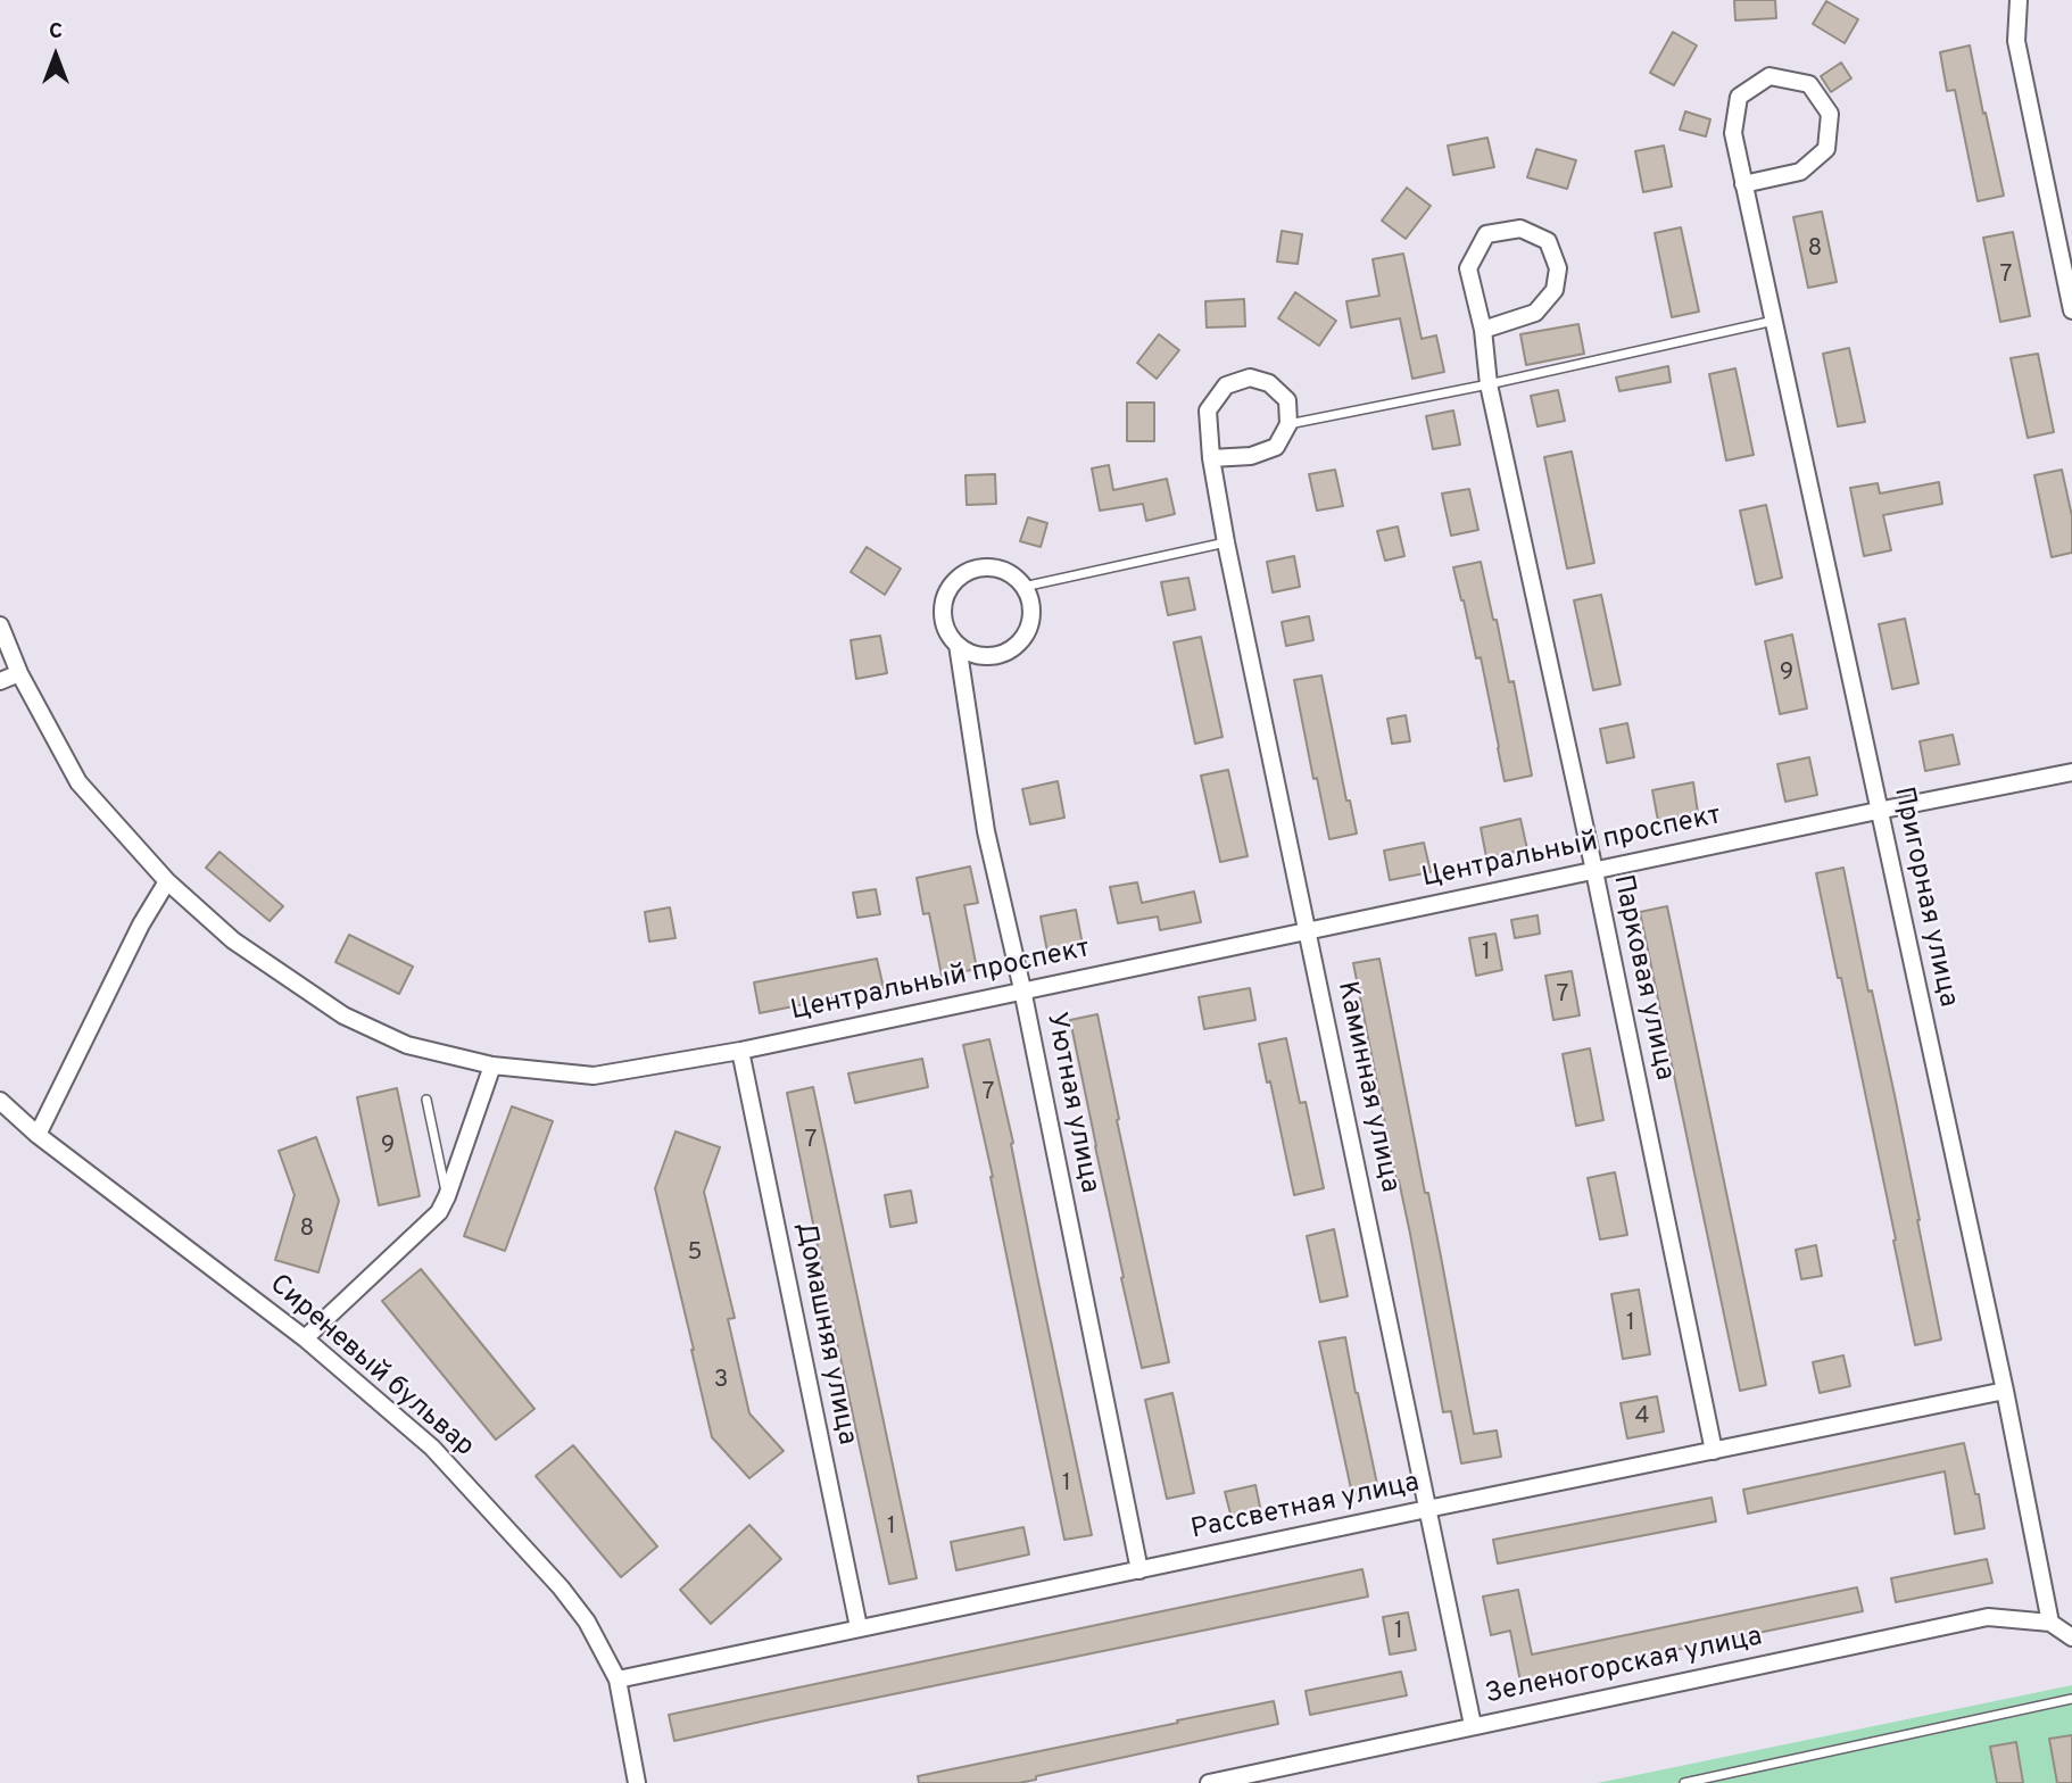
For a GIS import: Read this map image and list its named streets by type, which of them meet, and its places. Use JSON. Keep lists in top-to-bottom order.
{
  "streets": {
    "street": [
      "Центральный проспект",
      "Пригорная улица",
      "Парковая улица",
      "Каминная улица",
      "Уютная улица",
      "Домашняя улица",
      "Сиреневый бульвар",
      "Рассветная улица",
      "Зеленогорская улица"
    ]
  },
  "crossings": [
    ["Центральный проспект", "Пригорная улица"],
    ["Центральный проспект", "Парковая улица"],
    ["Центральный проспект", "Каминная улица"],
    ["Центральный проспект", "Уютная улица"],
    ["Центральный проспект", "Домашняя улица"],
    ["Пригорная улица", "Рассветная улица"],
    ["Пригорная улица", "Зеленогорская улица"],
    ["Парковая улица", "Рассветная улица"],
    ["Каминная улица", "Рассветная улица"],
    ["Каминная улица", "Зеленогорская улица"],
    ["Уютная улица", "Рассветная улица"],
    ["Домашняя улица", "Рассветная улица"],
    ["Сиреневый бульвар", "Рассветная улица"]
  ],
  "house_numbers": [
    "8",
    "7",
    "9",
    "1",
    "7",
    "7",
    "7",
    "9",
    "8",
    "5",
    "1",
    "3",
    "4",
    "1",
    "1",
    "1"
  ],
  "north": "top"
}
